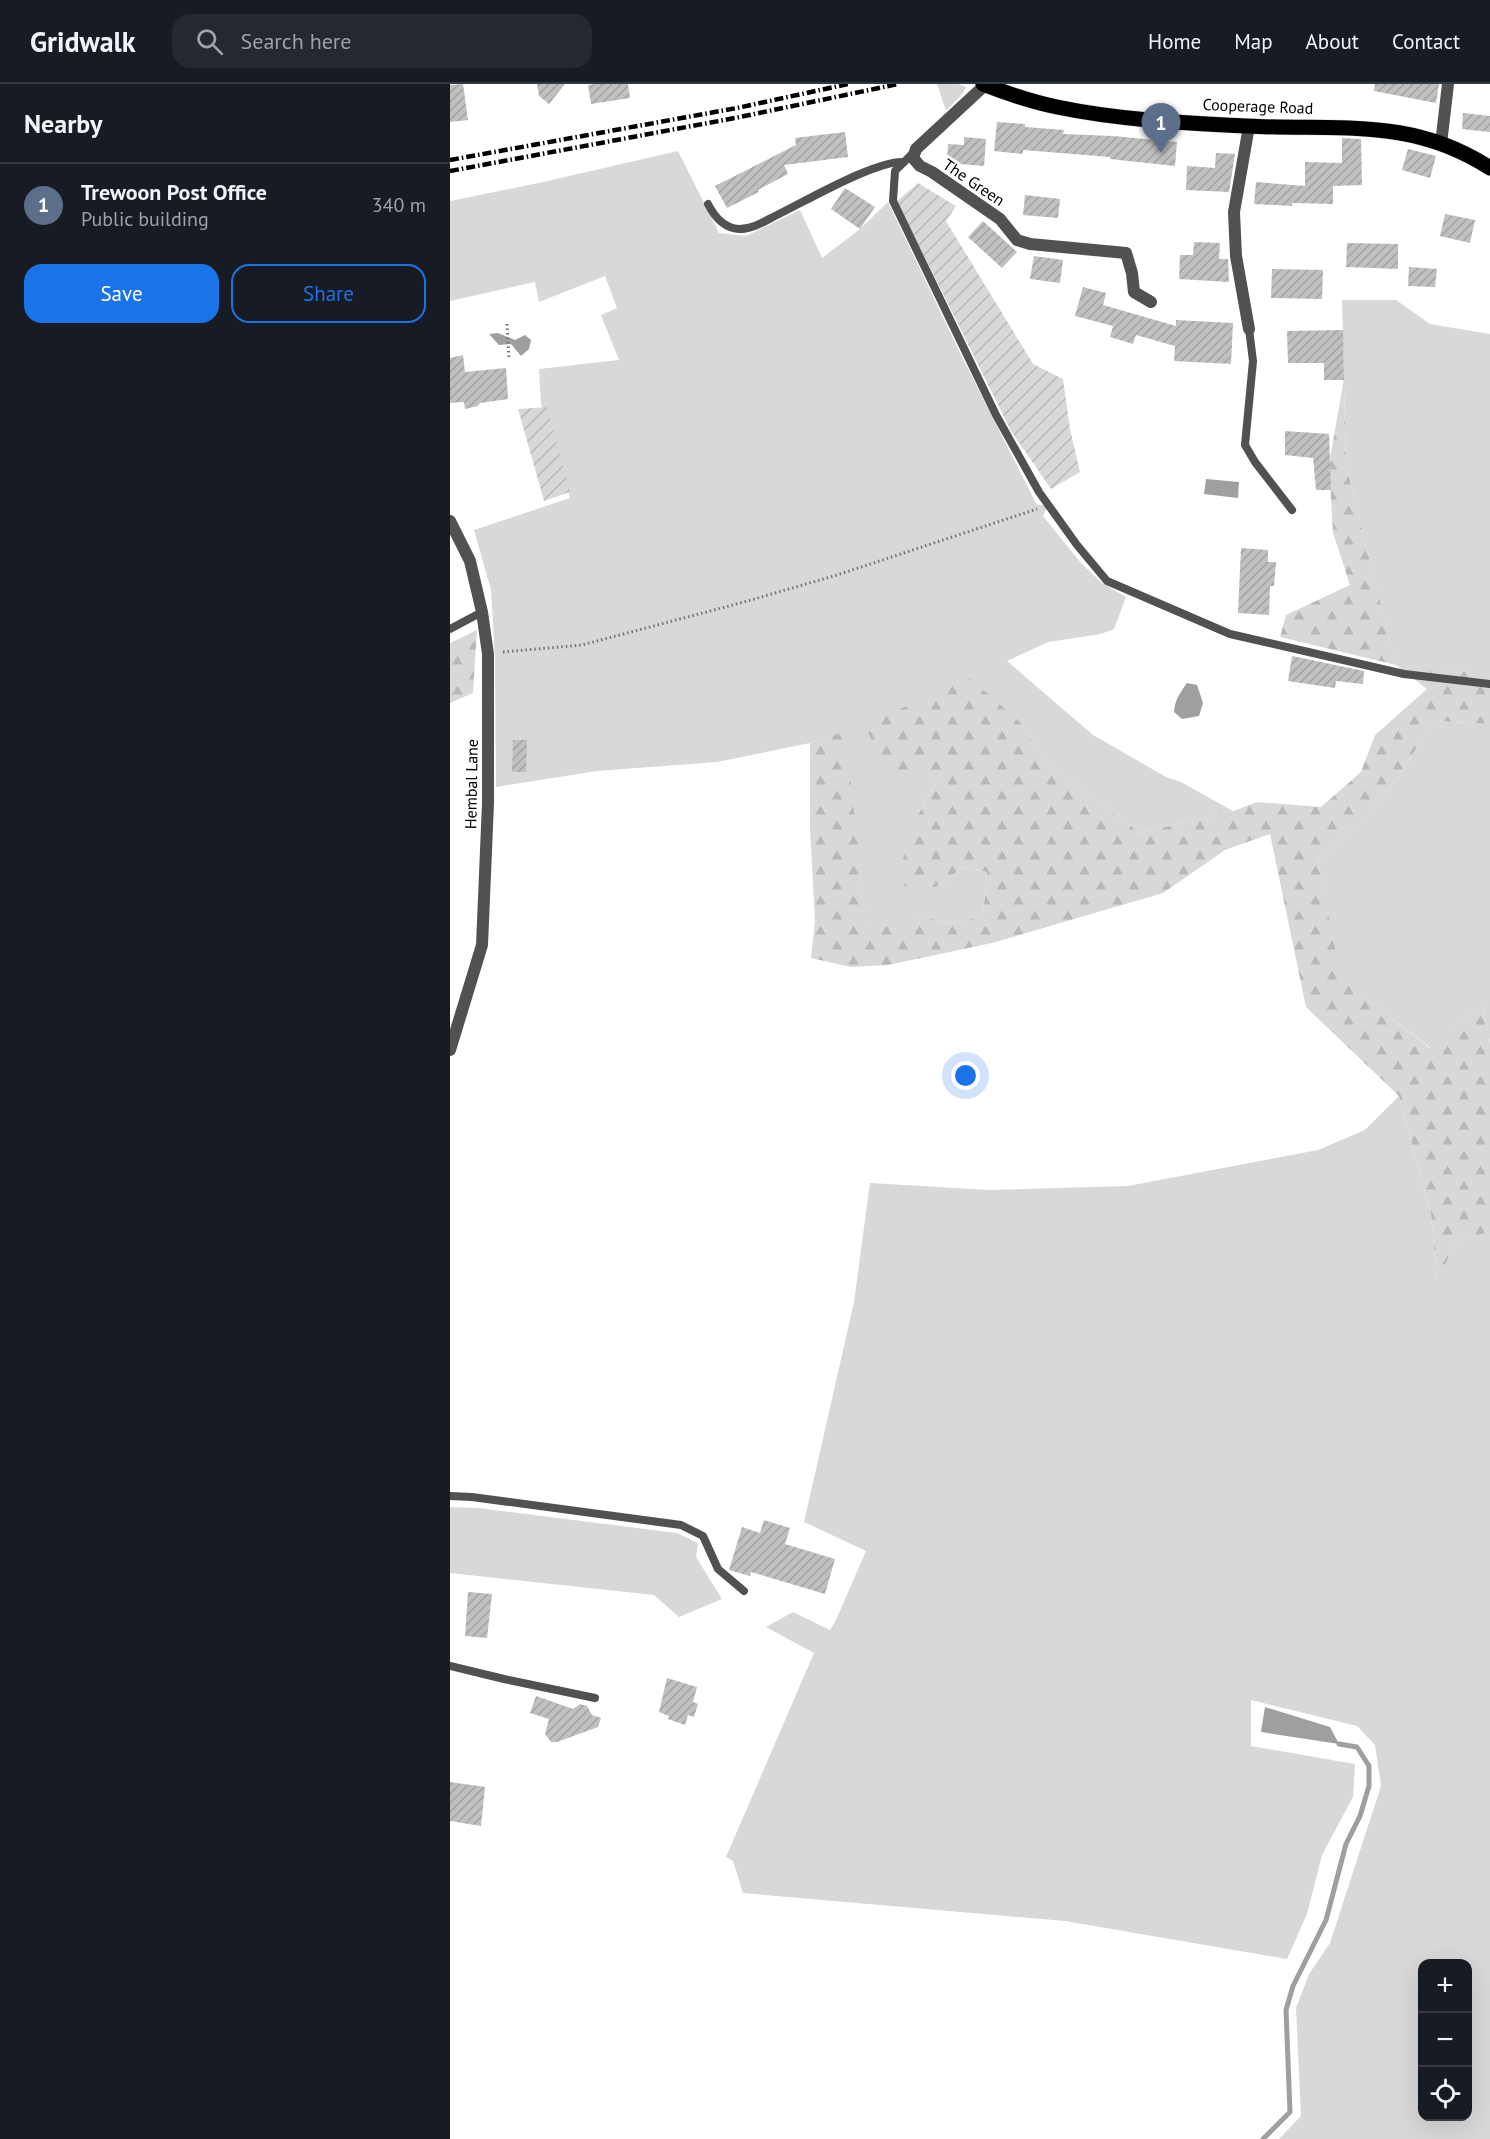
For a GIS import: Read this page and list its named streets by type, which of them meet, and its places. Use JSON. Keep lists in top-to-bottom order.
{
  "streets": {
    "main road": ["Cooperage Road"],
    "street": ["The Green", "Hembal Lane"]
  },
  "page": {
    "header": "Gridwalk",
    "search": "Search here",
    "nav": [
      "Home",
      "Map",
      "About",
      "Contact"
    ],
    "heading": "Nearby",
    "pins": "1",
    "list": [
      {
        "mark": "1",
        "name": "Trewoon Post Office",
        "note": "Public building",
        "value": "340 m"
      }
    ],
    "buttons": ["Save", "Share"],
    "map_buttons": ["+", "−"]
  }
}
